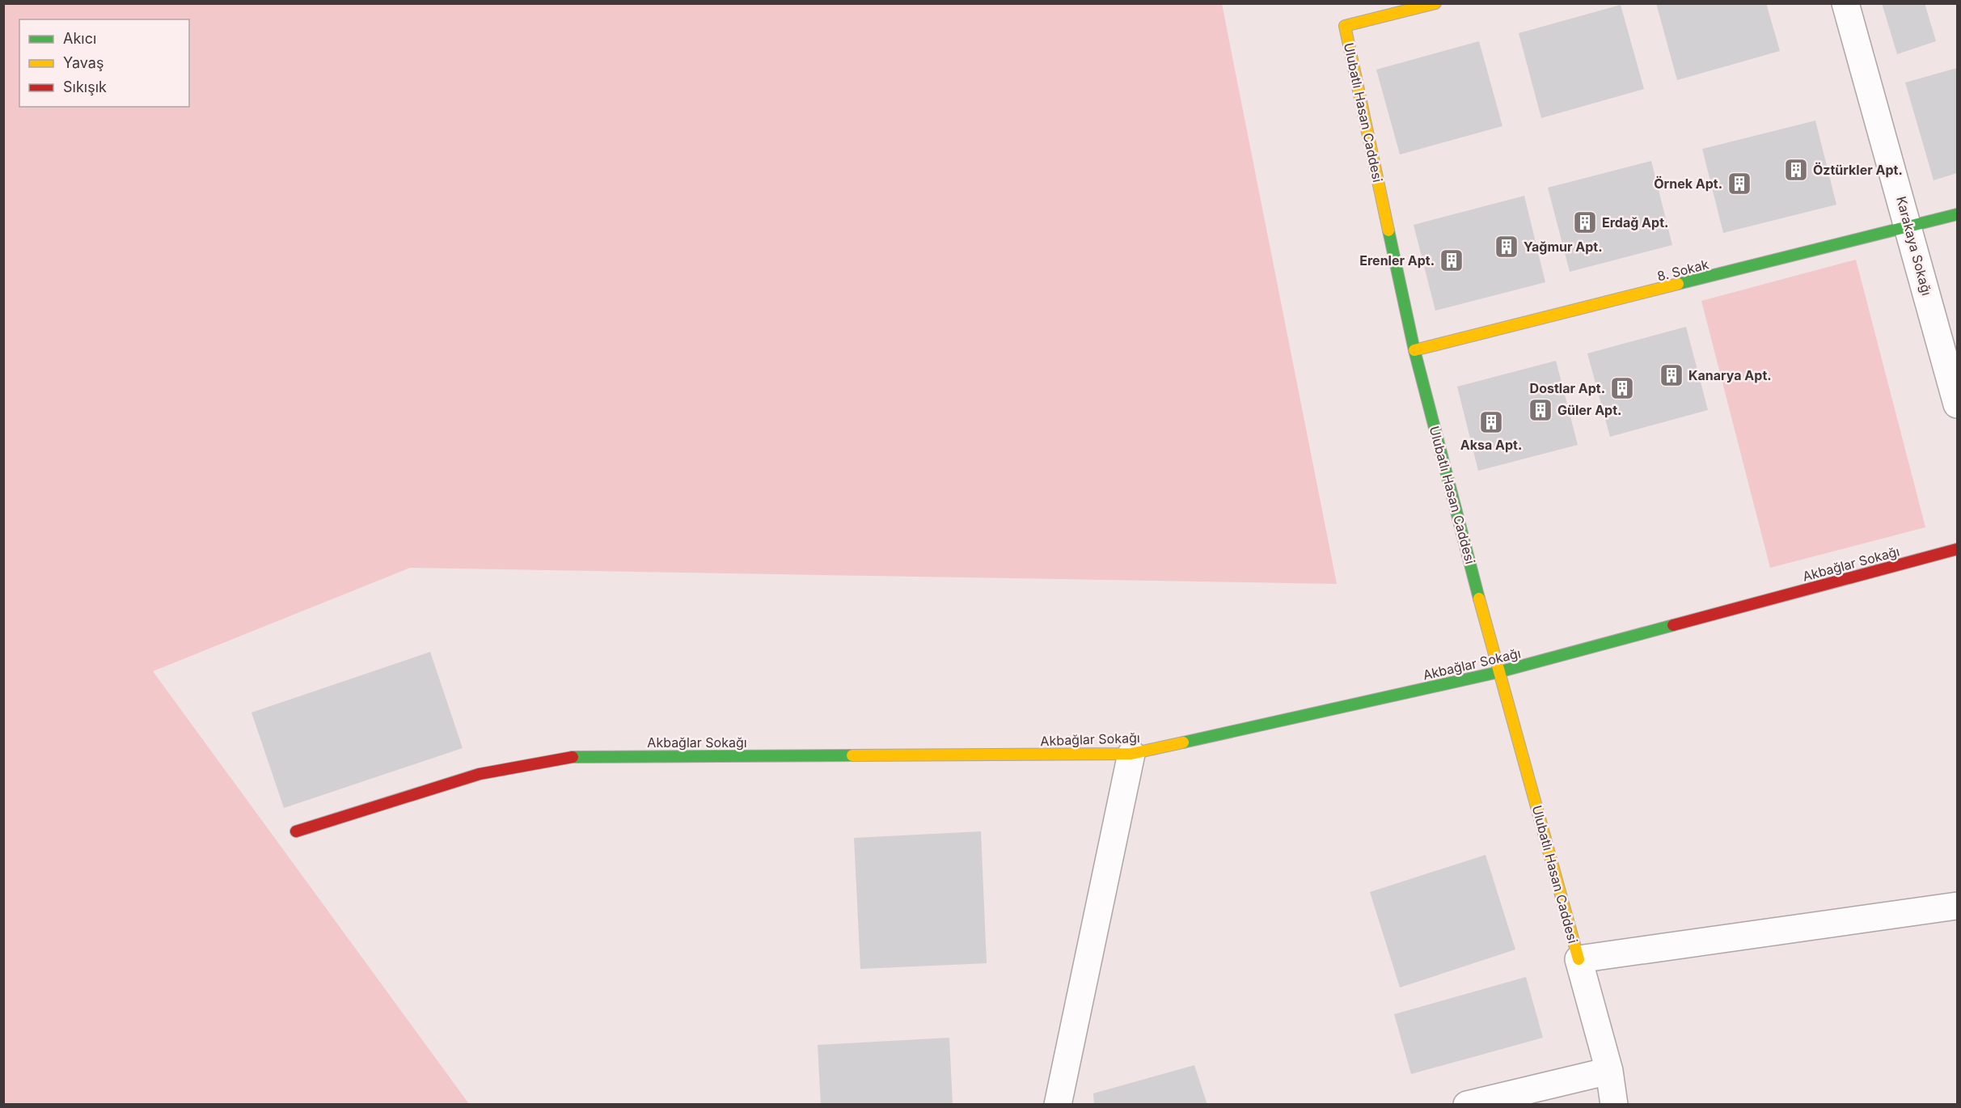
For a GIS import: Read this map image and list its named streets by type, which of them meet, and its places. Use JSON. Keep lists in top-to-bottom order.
{
  "streets": {
    "street": [
      "Ulubatlı Hasan Caddesi",
      "Karakaya Sokağı",
      "8. Sokak",
      "Akbağlar Sokağı"
    ]
  },
  "crossings": [
    ["Ulubatlı Hasan Caddesi", "8. Sokak"],
    ["Ulubatlı Hasan Caddesi", "Akbağlar Sokağı"],
    ["Karakaya Sokağı", "8. Sokak"]
  ],
  "places": {
    "building": [
      "Öztürkler Apt.",
      "Örnek Apt.",
      "Erdağ Apt.",
      "Yağmur Apt.",
      "Erenler Apt.",
      "Kanarya Apt.",
      "Dostlar Apt.",
      "Güler Apt.",
      "Aksa Apt."
    ]
  },
  "legend": ["Akıcı", "Yavaş", "Sıkışık"]
}
